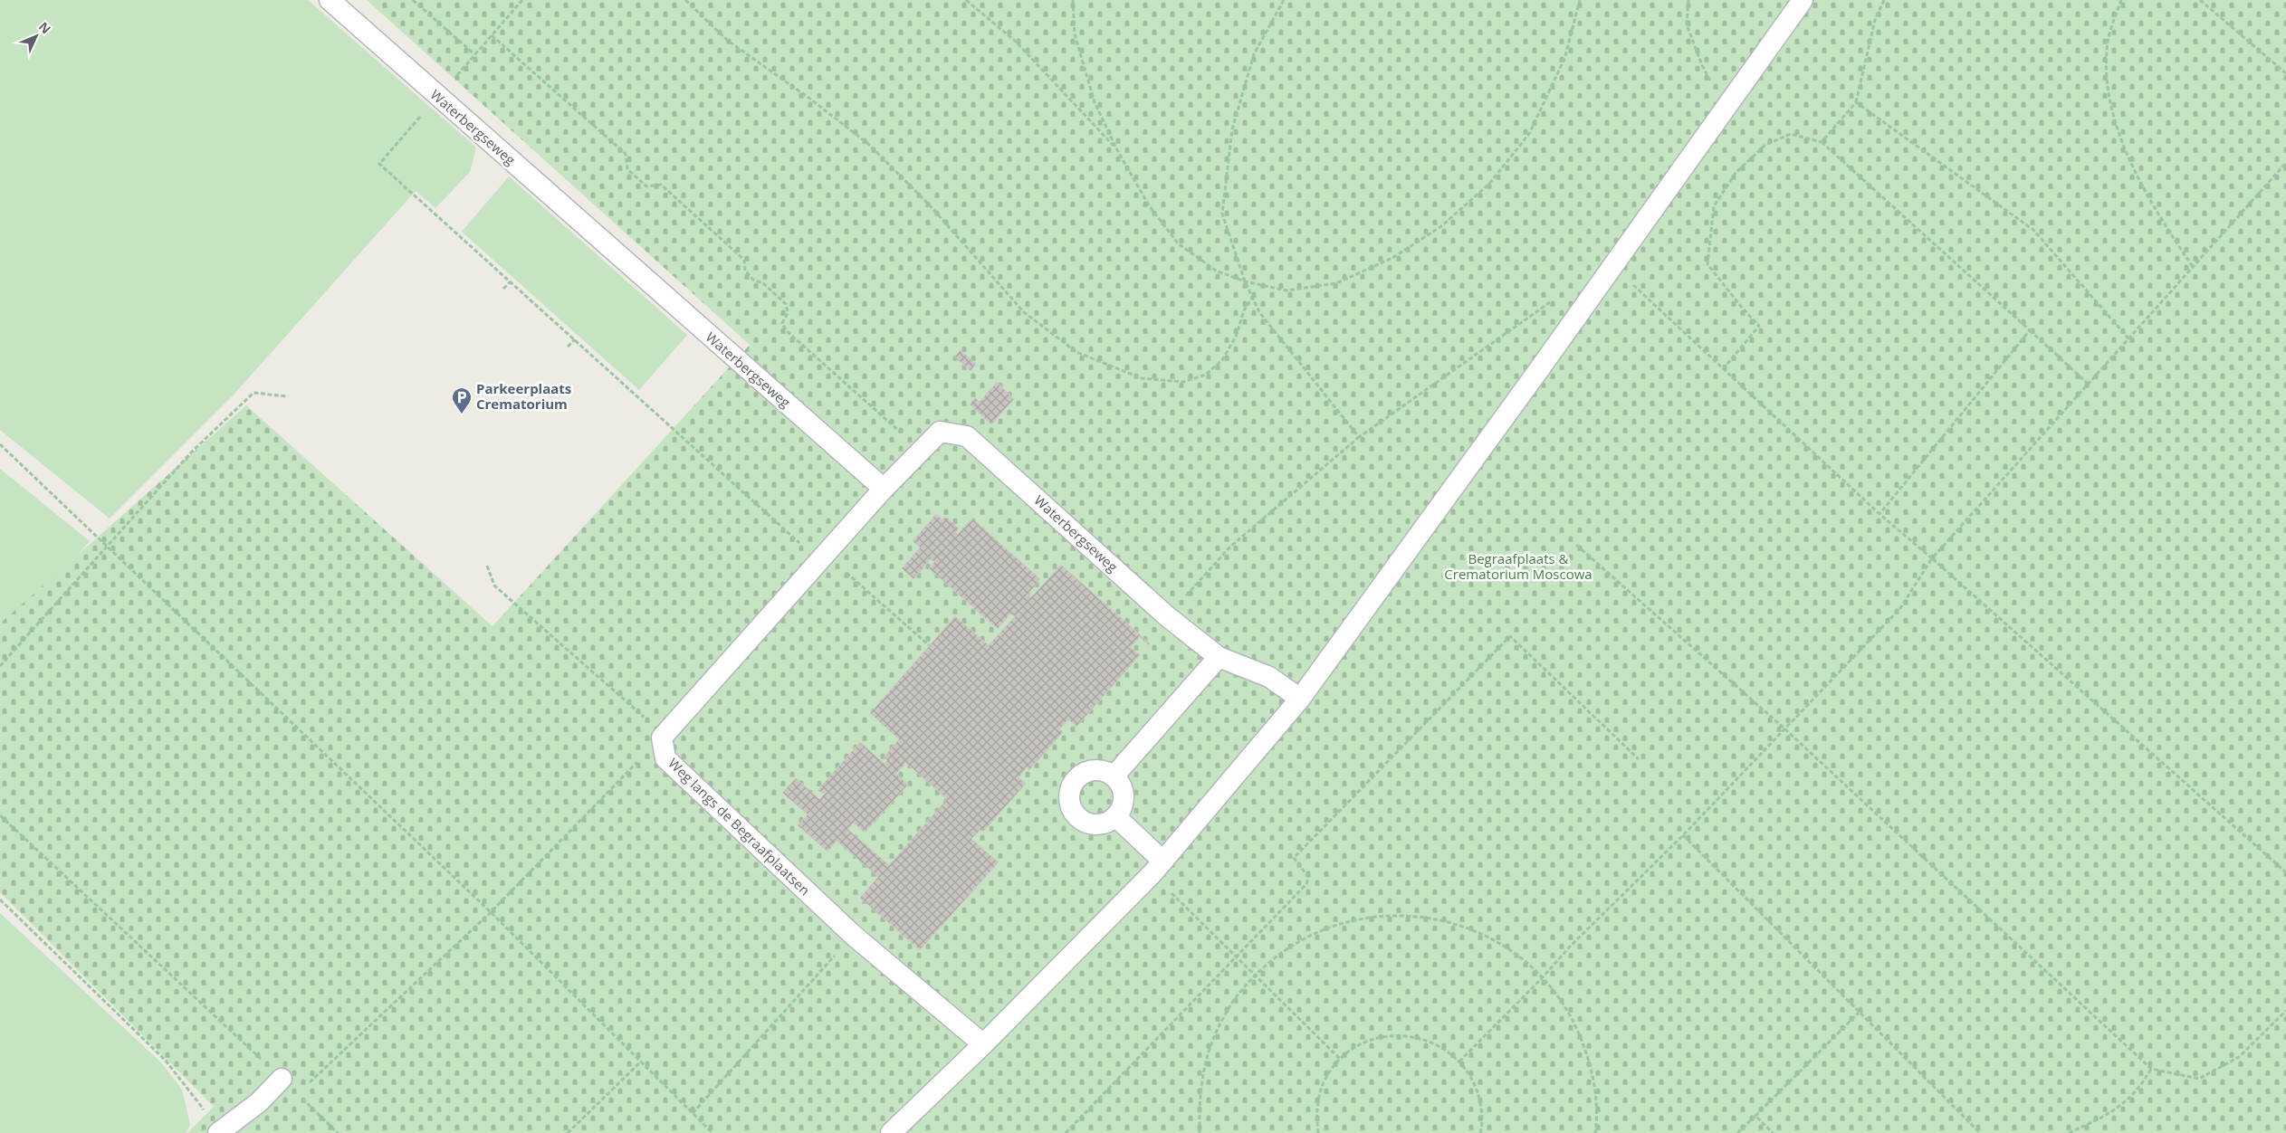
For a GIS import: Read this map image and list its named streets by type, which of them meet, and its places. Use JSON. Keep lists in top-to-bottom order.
{
  "streets": {
    "lane": ["Waterbergseweg", "Weg langs de Begraafplaatsen"]
  },
  "parks": ["Begraafplaats & Crematorium Moscowa"],
  "places": {
    "parking": ["Parkeerplaats Crematorium"]
  },
  "north": "top right"
}
